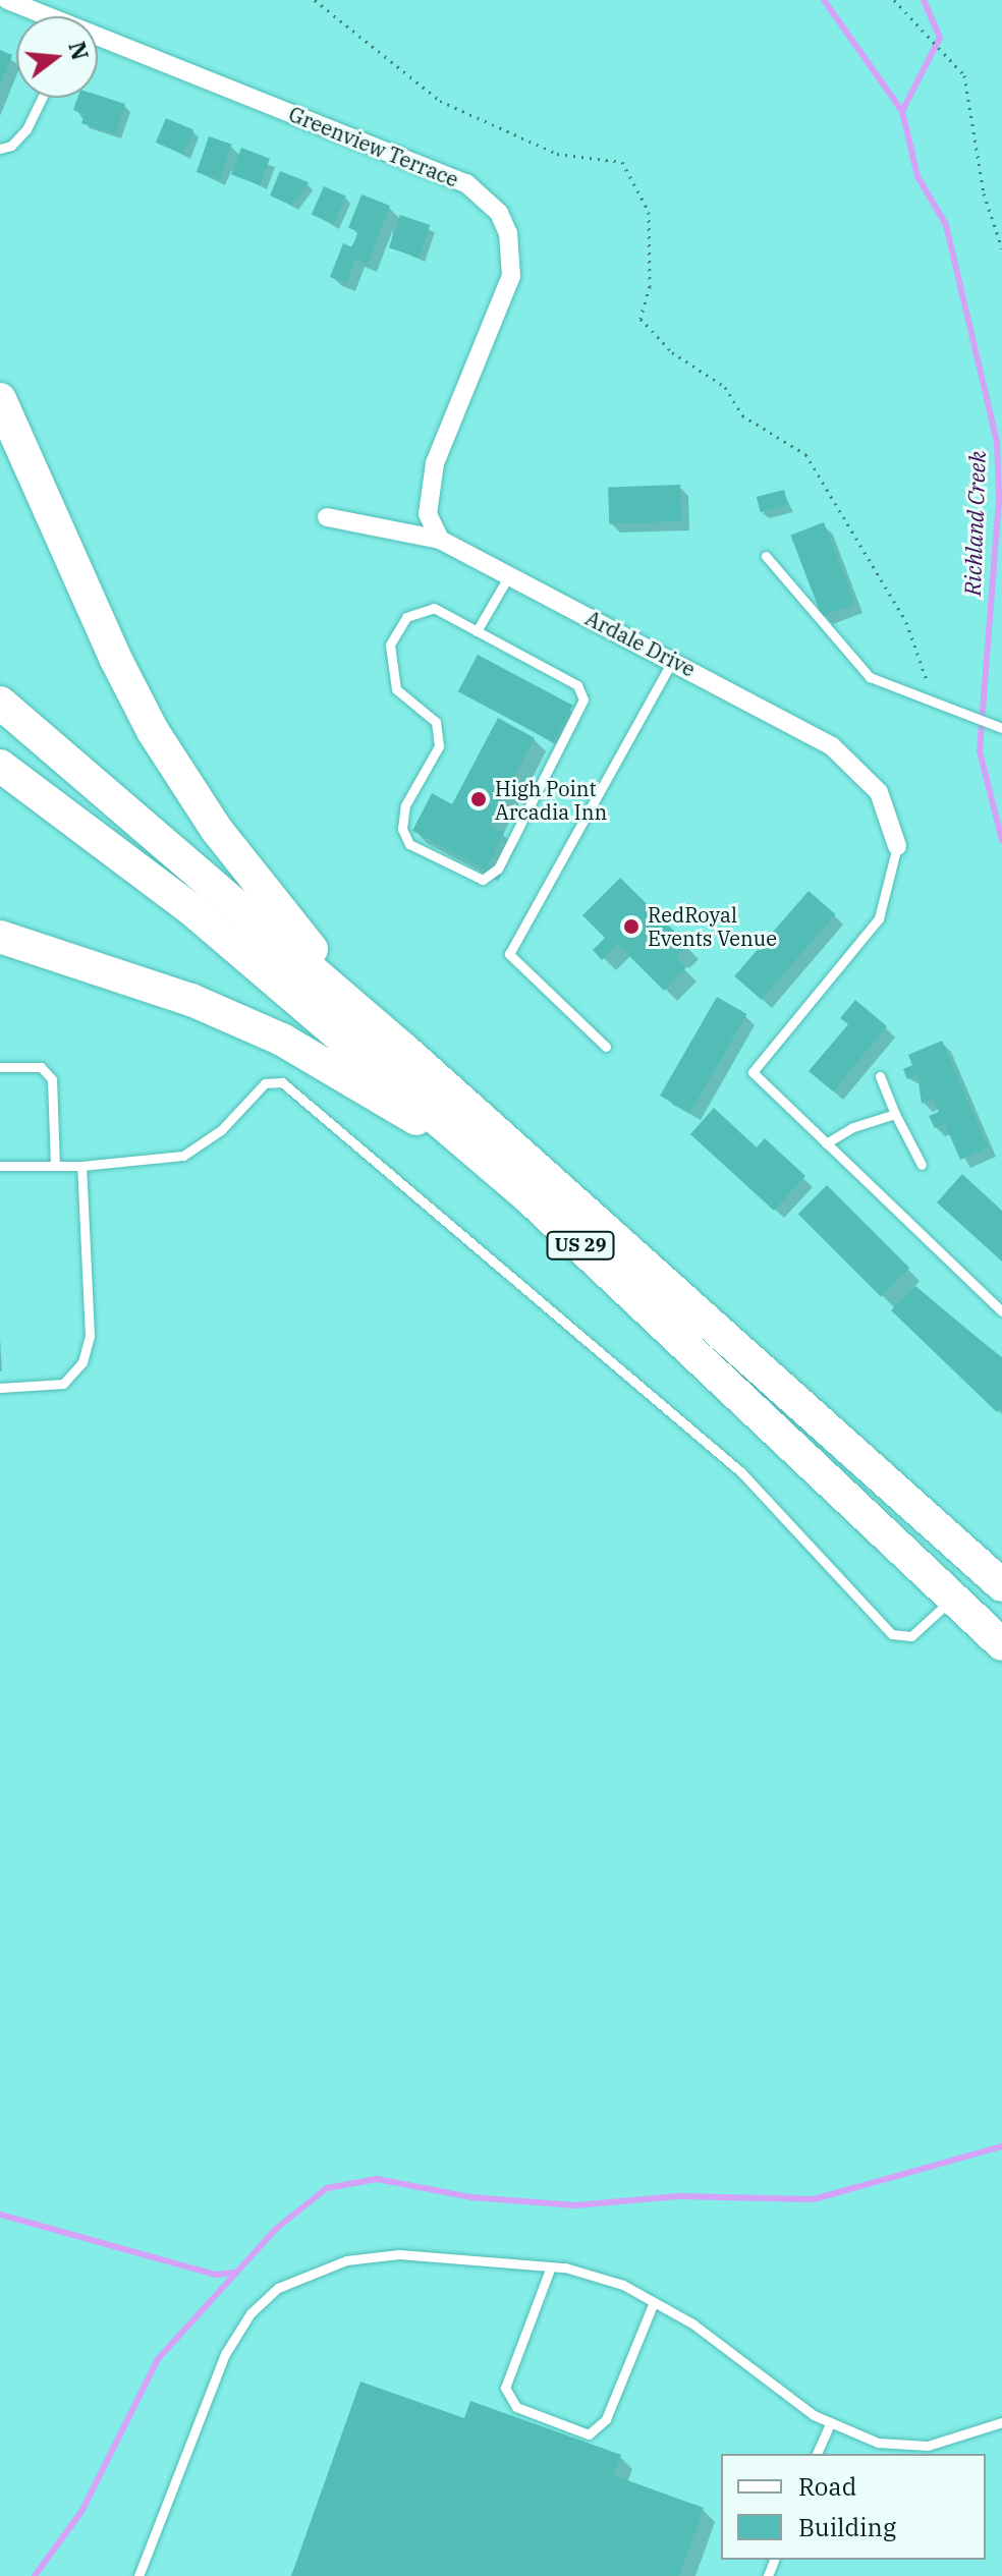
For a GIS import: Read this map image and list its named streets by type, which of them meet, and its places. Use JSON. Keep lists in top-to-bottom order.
{
  "streets": {
    "highway": ["US 29"],
    "street": ["Greenview Terrace", "Ardale Drive"]
  },
  "crossings": [
    ["Greenview Terrace", "Ardale Drive"]
  ],
  "water": ["Richland Creek"],
  "places": ["High Point Arcadia Inn", "RedRoyal Events Venue"],
  "legend": ["Road", "Building"],
  "north": "right"
}
